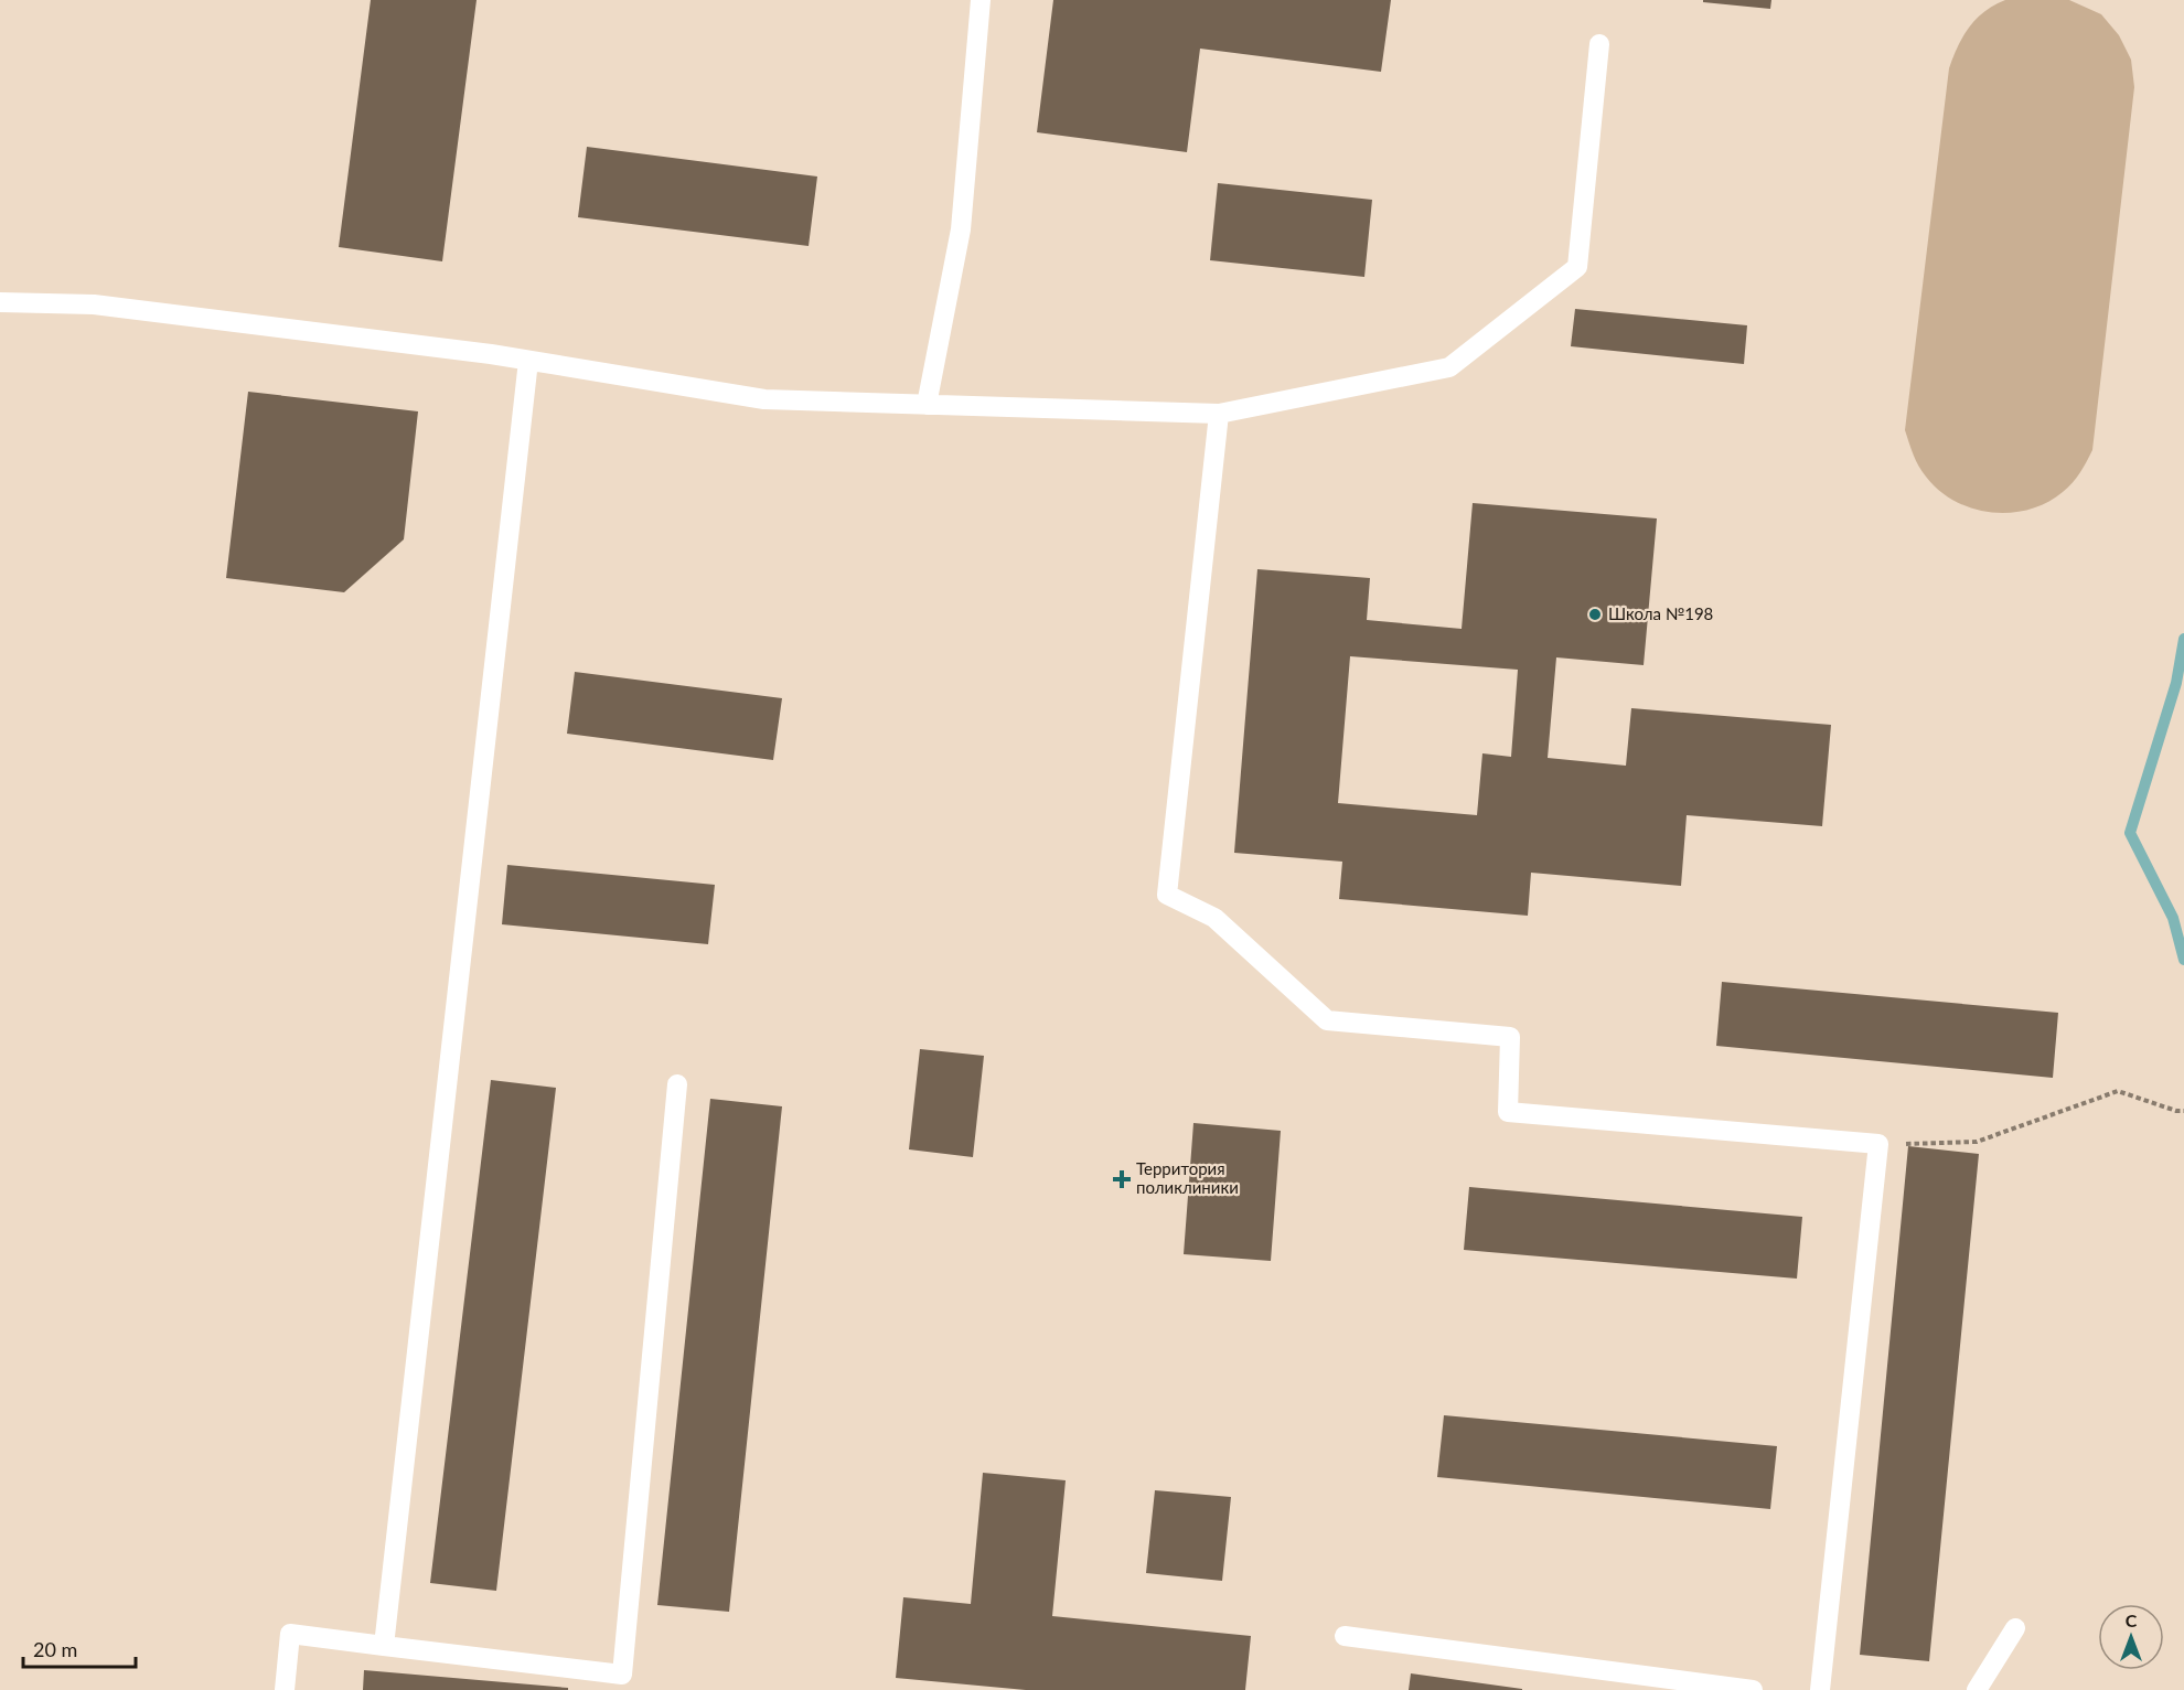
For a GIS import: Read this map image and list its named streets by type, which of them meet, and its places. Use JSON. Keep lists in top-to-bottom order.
{
  "places": {
    "other": ["Школа №198"],
    "health": ["Территория поликлиники"]
  },
  "scale_bar": "20 m",
  "north": "top"
}
